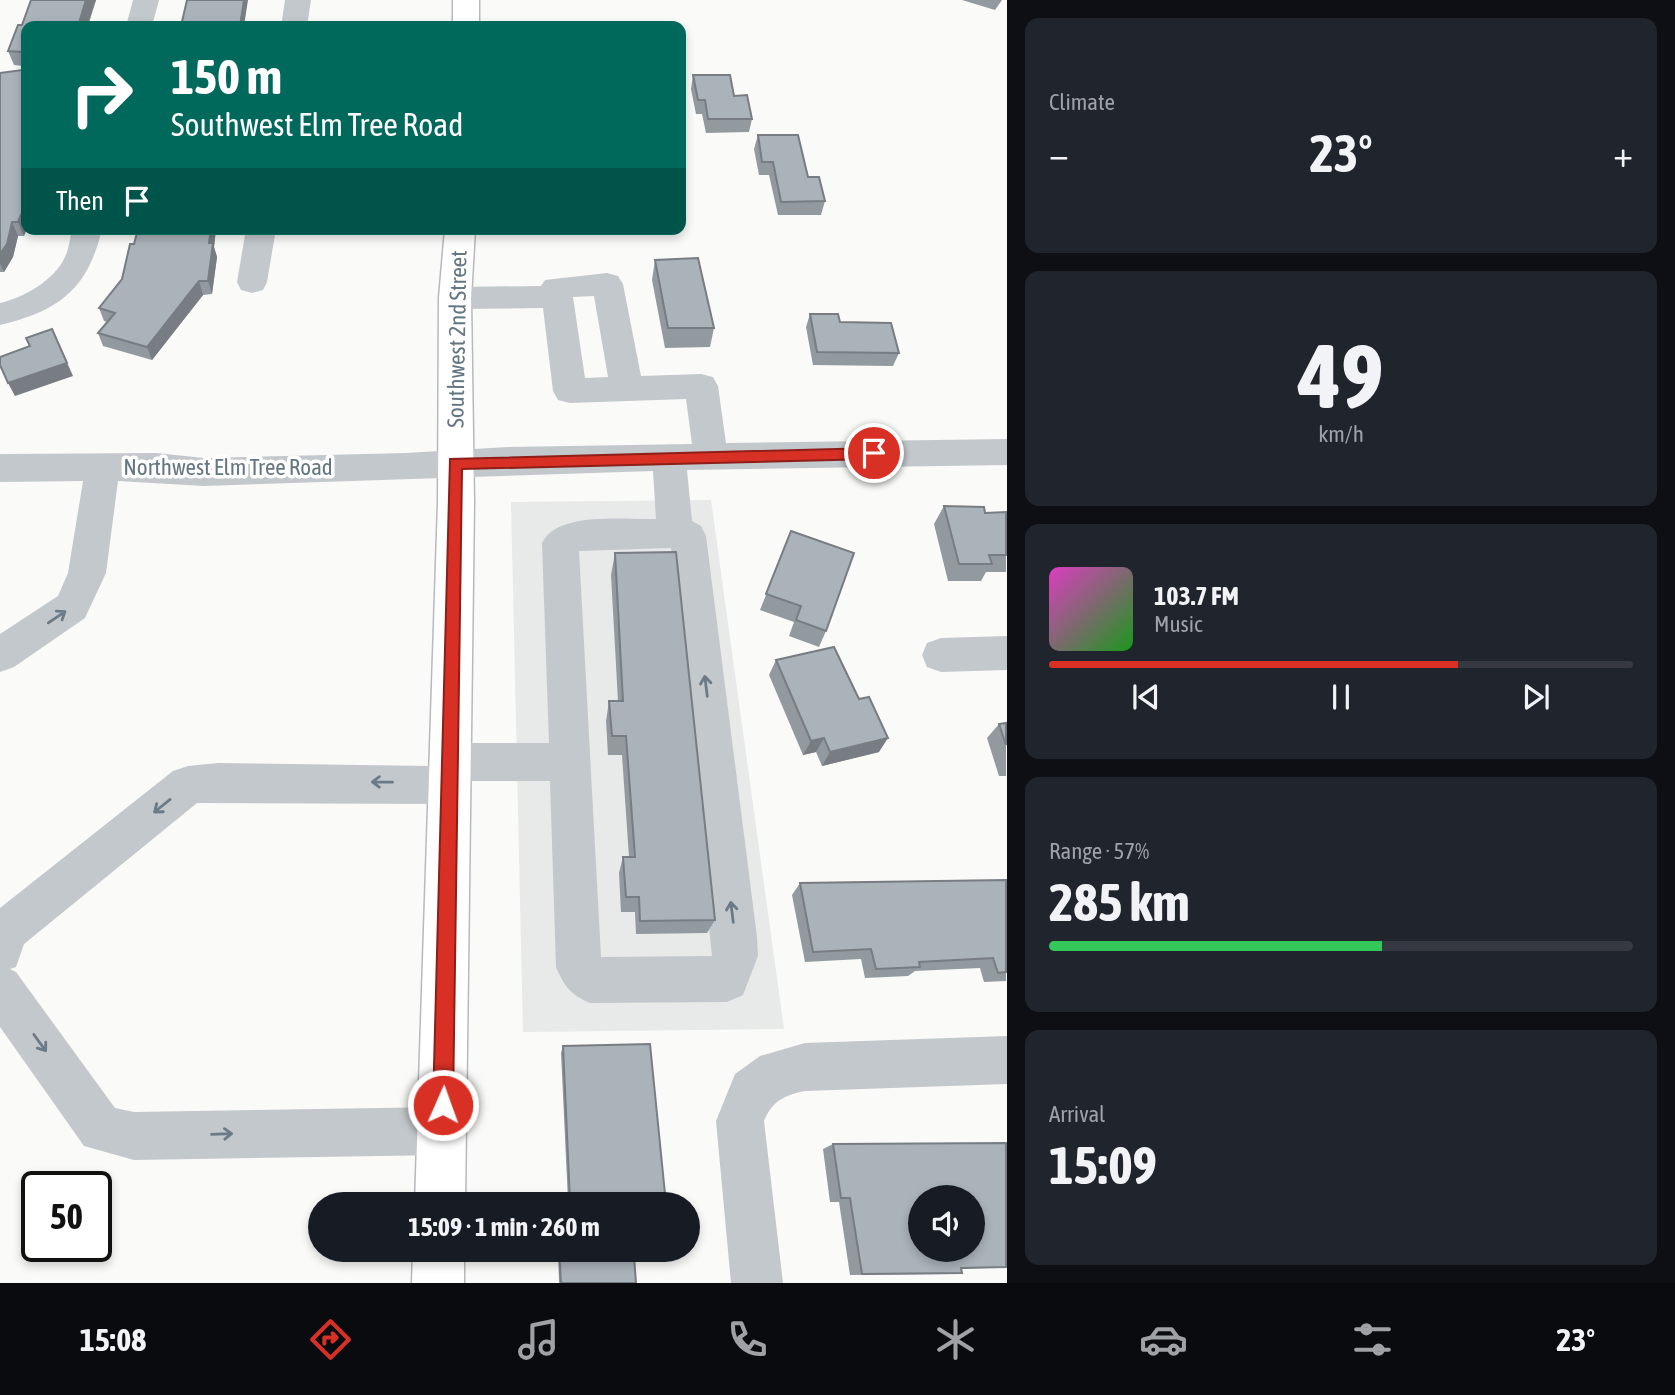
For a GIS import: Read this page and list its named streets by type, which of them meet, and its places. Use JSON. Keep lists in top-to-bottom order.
{
  "streets": {
    "main road": ["Southwest 2nd Street"],
    "street": ["Northwest Elm Tree Road"]
  },
  "crossings": [
    ["Southwest 2nd Street", "Northwest Elm Tree Road"]
  ],
  "page": {
    "tile": [
      "Climate",
      ["49", "km/h"],
      ["Range · 57%", "285 km"],
      ["Arrival", "15:09"]
    ],
    "turn": ["150 m", "Southwest Elm Tree Road"],
    "heat": ["−", "23°", "+"],
    "then": "Then",
    "song": ["103.7 FM", "Music"],
    "limit": "50",
    "trip": "15:09 · 1 min · 260 m",
    "tabs": ["15:08", "23°"]
  }
}
